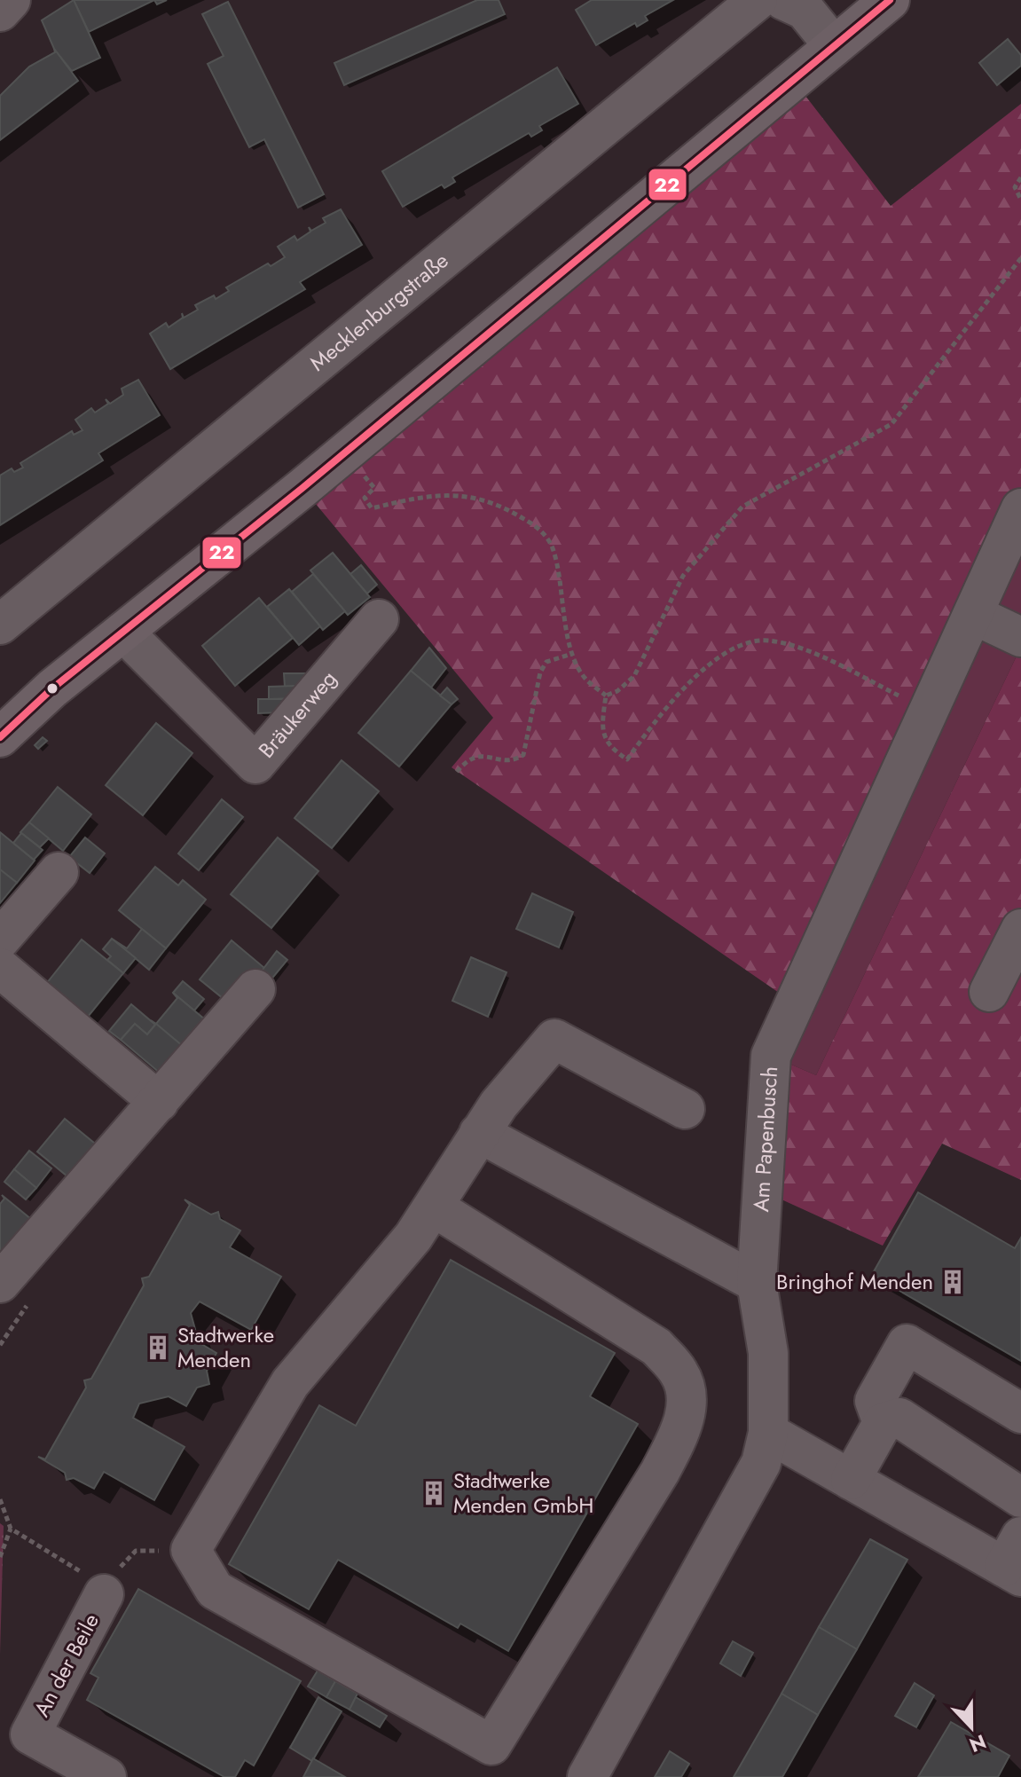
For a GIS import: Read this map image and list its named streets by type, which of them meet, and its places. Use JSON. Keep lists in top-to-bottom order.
{
  "streets": {
    "street": [
      "Mecklenburgstraße",
      "Bräukerweg",
      "Am Papenbusch",
      "An der Beile"
    ]
  },
  "places": {
    "building": ["Bringhof Menden", "Stadtwerke Menden", "Stadtwerke Menden GmbH"]
  },
  "lines": ["transit line 22"],
  "north": "bottom"
}
